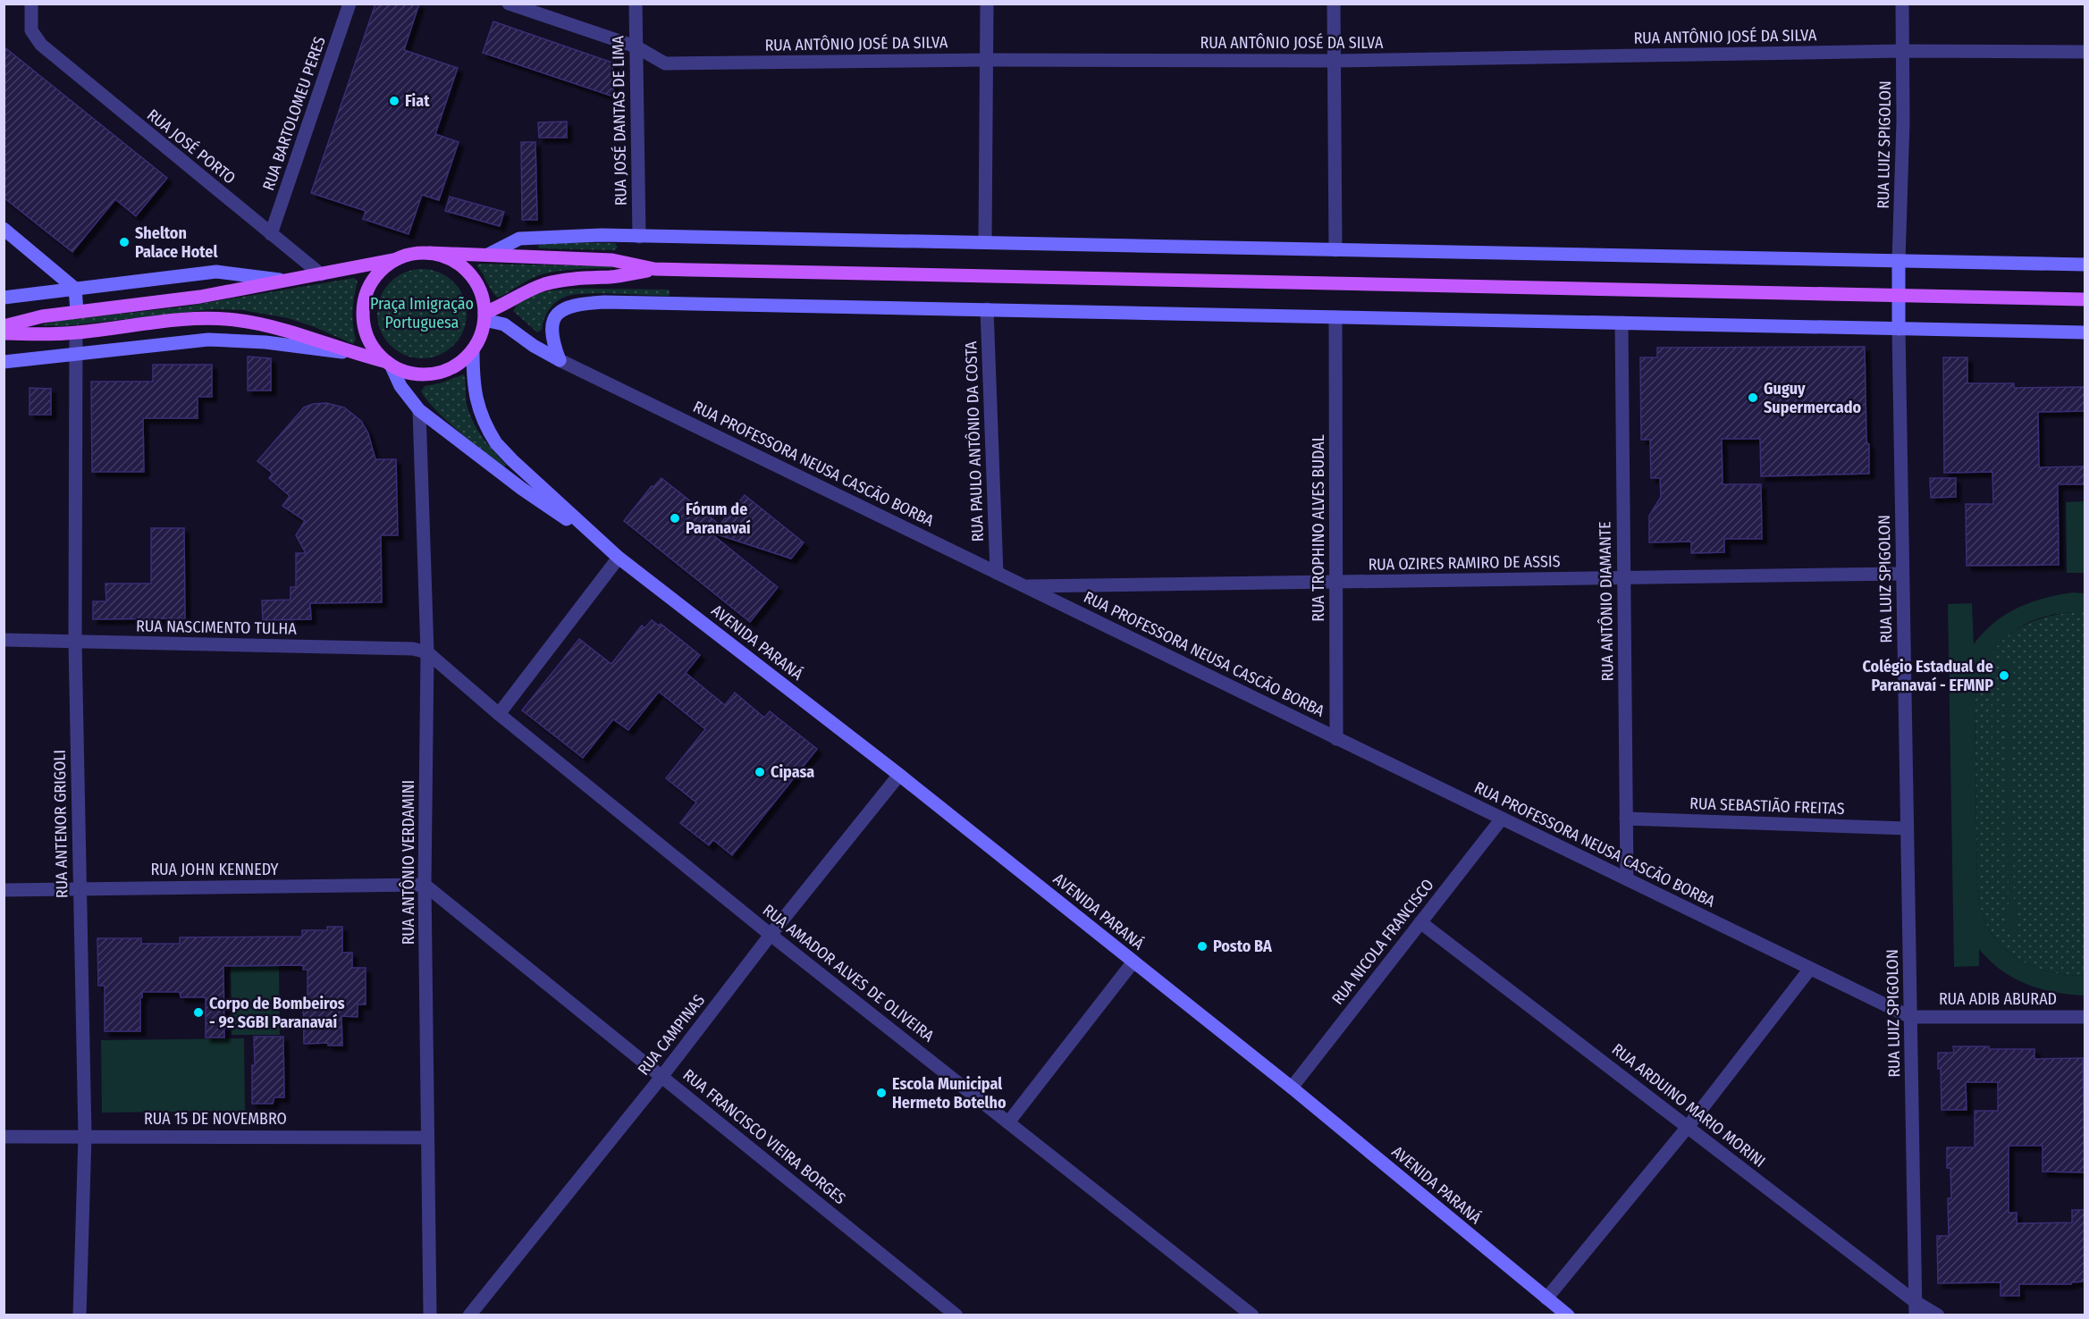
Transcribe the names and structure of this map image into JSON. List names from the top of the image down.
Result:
{
  "streets": {
    "street": [
      "RUA ANTÔNIO JOSÉ DA SILVA",
      "RUA BARTOLOMEU PERES",
      "RUA JOSÉ DANTAS DE LIMA",
      "RUA LUIZ SPIGOLON",
      "RUA JOSÉ PORTO",
      "RUA PAULO ANTÔNIO DA COSTA",
      "RUA PROFESSORA NEUSA CASCÃO BORBA",
      "RUA TROPHINO ALVES BUDAL",
      "RUA OZIRES RAMIRO DE ASSIS",
      "RUA ANTÔNIO DIAMANTE",
      "RUA NASCIMENTO TULHA",
      "AVENIDA PARANÁ",
      "RUA SEBASTIÃO FREITAS",
      "RUA ANTENOR GRIGOLI",
      "RUA ANTÔNIO VERDAMINI",
      "RUA JOHN KENNEDY",
      "RUA NICOLA FRANCISCO",
      "RUA AMADOR ALVES DE OLIVEIRA",
      "RUA ADIB ABURAD",
      "RUA CAMPINAS",
      "RUA ARDUINO MARIO MORINI",
      "RUA 15 DE NOVEMBRO",
      "RUA FRANCISCO VIEIRA BORGES"
    ]
  },
  "crossings": [
    ["RUA ANTÔNIO JOSÉ DA SILVA", "RUA JOSÉ DANTAS DE LIMA"],
    ["RUA ANTÔNIO JOSÉ DA SILVA", "RUA LUIZ SPIGOLON"],
    ["RUA BARTOLOMEU PERES", "RUA JOSÉ PORTO"],
    ["RUA LUIZ SPIGOLON", "RUA PROFESSORA NEUSA CASCÃO BORBA"],
    ["RUA LUIZ SPIGOLON", "RUA OZIRES RAMIRO DE ASSIS"],
    ["RUA LUIZ SPIGOLON", "RUA SEBASTIÃO FREITAS"],
    ["RUA LUIZ SPIGOLON", "RUA ADIB ABURAD"],
    ["RUA LUIZ SPIGOLON", "RUA ARDUINO MARIO MORINI"],
    ["RUA PAULO ANTÔNIO DA COSTA", "RUA PROFESSORA NEUSA CASCÃO BORBA"],
    ["RUA PROFESSORA NEUSA CASCÃO BORBA", "RUA TROPHINO ALVES BUDAL"],
    ["RUA PROFESSORA NEUSA CASCÃO BORBA", "RUA OZIRES RAMIRO DE ASSIS"],
    ["RUA PROFESSORA NEUSA CASCÃO BORBA", "RUA ANTÔNIO DIAMANTE"],
    ["RUA PROFESSORA NEUSA CASCÃO BORBA", "AVENIDA PARANÁ"],
    ["RUA PROFESSORA NEUSA CASCÃO BORBA", "RUA NICOLA FRANCISCO"],
    ["RUA PROFESSORA NEUSA CASCÃO BORBA", "RUA ADIB ABURAD"],
    ["RUA TROPHINO ALVES BUDAL", "RUA OZIRES RAMIRO DE ASSIS"],
    ["RUA OZIRES RAMIRO DE ASSIS", "RUA ANTÔNIO DIAMANTE"],
    ["RUA ANTÔNIO DIAMANTE", "RUA SEBASTIÃO FREITAS"],
    ["RUA NASCIMENTO TULHA", "RUA ANTENOR GRIGOLI"],
    ["RUA NASCIMENTO TULHA", "RUA ANTÔNIO VERDAMINI"],
    ["RUA NASCIMENTO TULHA", "RUA AMADOR ALVES DE OLIVEIRA"],
    ["AVENIDA PARANÁ", "RUA ANTÔNIO VERDAMINI"],
    ["AVENIDA PARANÁ", "RUA NICOLA FRANCISCO"],
    ["AVENIDA PARANÁ", "RUA CAMPINAS"],
    ["RUA ANTENOR GRIGOLI", "RUA JOHN KENNEDY"],
    ["RUA ANTENOR GRIGOLI", "RUA 15 DE NOVEMBRO"],
    ["RUA ANTÔNIO VERDAMINI", "RUA JOHN KENNEDY"],
    ["RUA ANTÔNIO VERDAMINI", "RUA AMADOR ALVES DE OLIVEIRA"],
    ["RUA ANTÔNIO VERDAMINI", "RUA 15 DE NOVEMBRO"],
    ["RUA ANTÔNIO VERDAMINI", "RUA FRANCISCO VIEIRA BORGES"],
    ["RUA JOHN KENNEDY", "RUA FRANCISCO VIEIRA BORGES"],
    ["RUA NICOLA FRANCISCO", "RUA ARDUINO MARIO MORINI"],
    ["RUA AMADOR ALVES DE OLIVEIRA", "RUA CAMPINAS"],
    ["RUA CAMPINAS", "RUA FRANCISCO VIEIRA BORGES"]
  ],
  "parks": ["Praça Imigração Portuguesa"],
  "places": [
    "Fiat",
    "Shelton Palace Hotel",
    "Guguy Supermercado",
    "Fórum de Paranavaí",
    "Colégio Estadual de Paranavaí - EFMNP",
    "Cipasa",
    "Posto BA",
    "Corpo de Bombeiros - 9º SGBI Paranavaí",
    "Escola Municipal Hermeto Botelho"
  ]
}
